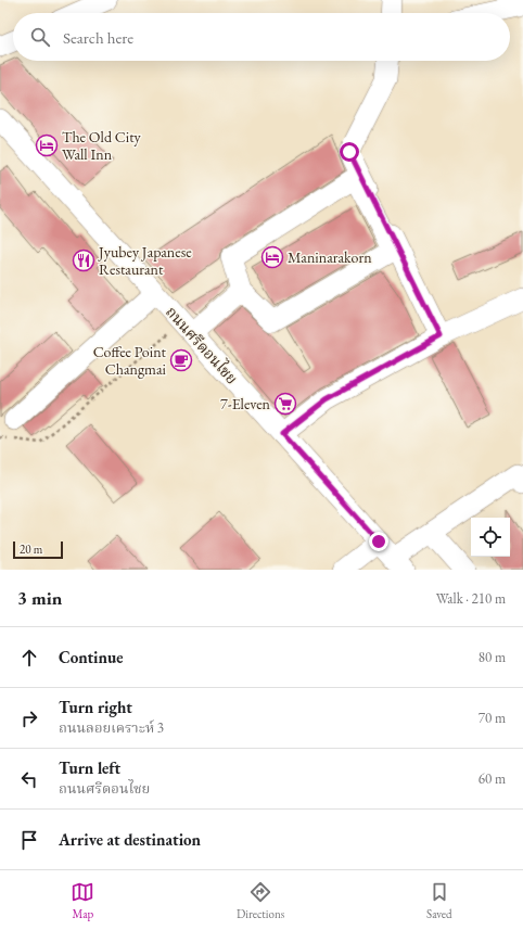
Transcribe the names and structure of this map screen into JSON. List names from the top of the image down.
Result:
{
  "streets": {
    "street": ["ถนนศรีดอนไชย"]
  },
  "places": {
    "hotel": ["The Old City Wall Inn", "Maninarakorn"],
    "restaurant": ["Jyubey Japanese Restaurant"],
    "cafe": ["Coffee Point Changmai"],
    "supermarket": ["7-Eleven"]
  },
  "scale_bar": "20 m",
  "page": {
    "search": "Search here",
    "scale": "20 m",
    "heading": ["3 min", "Walk · 210 m"],
    "list": [
      ["Continue", "80 m"],
      ["Turn right", "ถนนลอยเคราะห์ 3", "70 m"],
      ["Turn left", "ถนนศรีดอนไชย", "60 m"],
      "Arrive at destination"
    ],
    "nav": ["Map", "Directions", "Saved"]
  }
}
